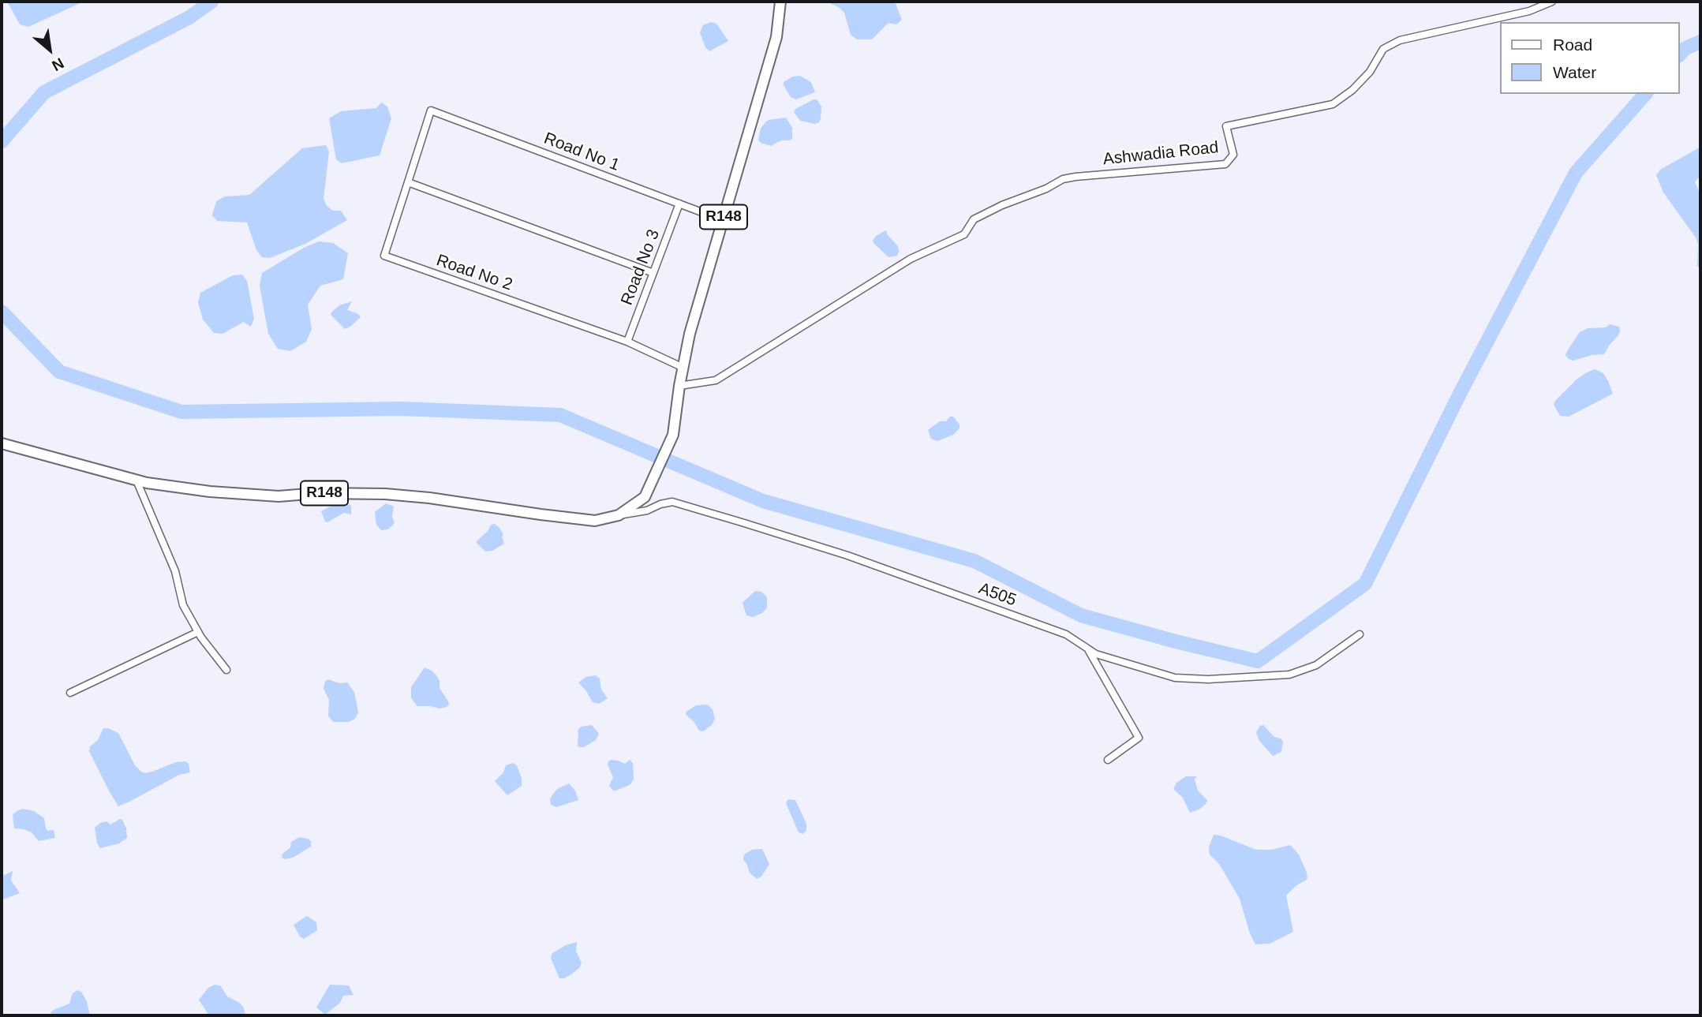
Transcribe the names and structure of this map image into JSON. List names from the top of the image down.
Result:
{
  "streets": {
    "main road": ["R148"],
    "street": [
      "Road No 1",
      "Ashwadia Road",
      "Road No 3",
      "Road No 2",
      "A505"
    ]
  },
  "crossings": [
    ["Road No 1", "R148"],
    ["Road No 1", "Road No 3"],
    ["Road No 1", "Road No 2"],
    ["Ashwadia Road", "R148"],
    ["R148", "A505"],
    ["Road No 3", "Road No 2"]
  ],
  "legend": ["Road", "Water"],
  "north": "bottom right"
}
